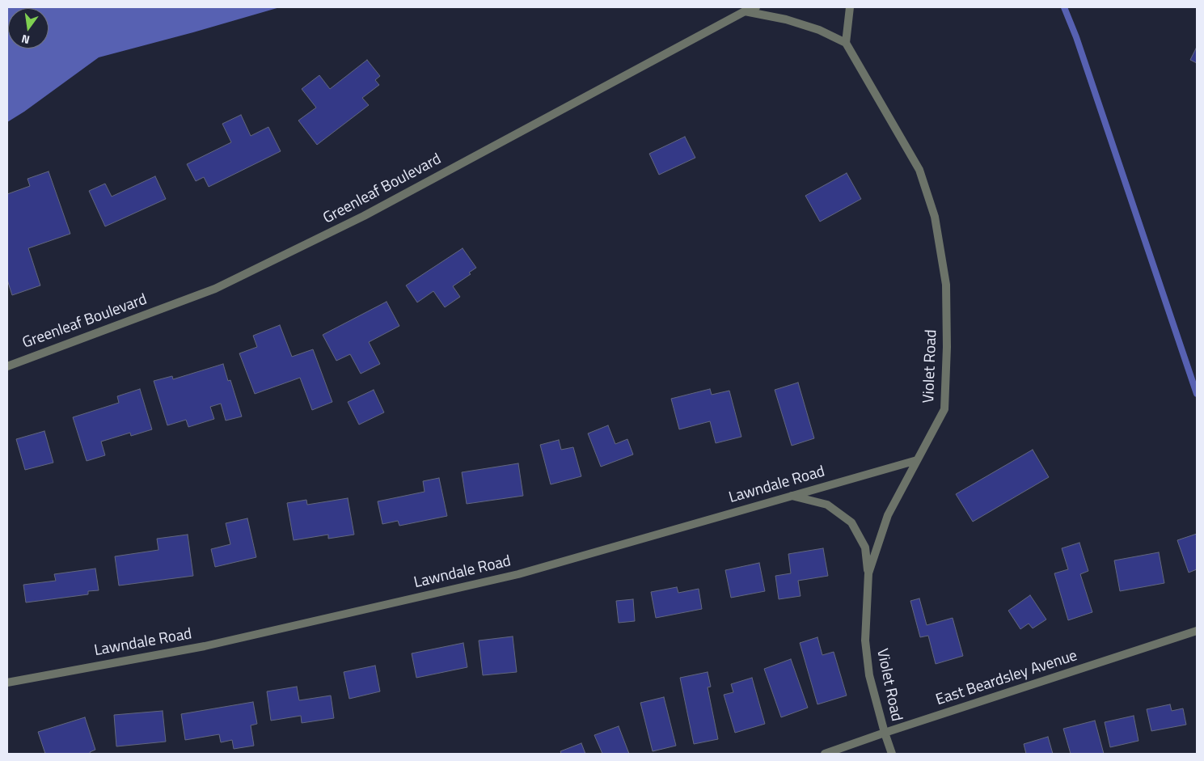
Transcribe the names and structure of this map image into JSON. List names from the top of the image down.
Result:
{
  "streets": {
    "street": [
      "Greenleaf Boulevard",
      "Violet Road",
      "Lawndale Road",
      "East Beardsley Avenue"
    ]
  },
  "crossings": [
    ["Violet Road", "Lawndale Road"],
    ["Violet Road", "East Beardsley Avenue"]
  ],
  "north": "bottom"
}
